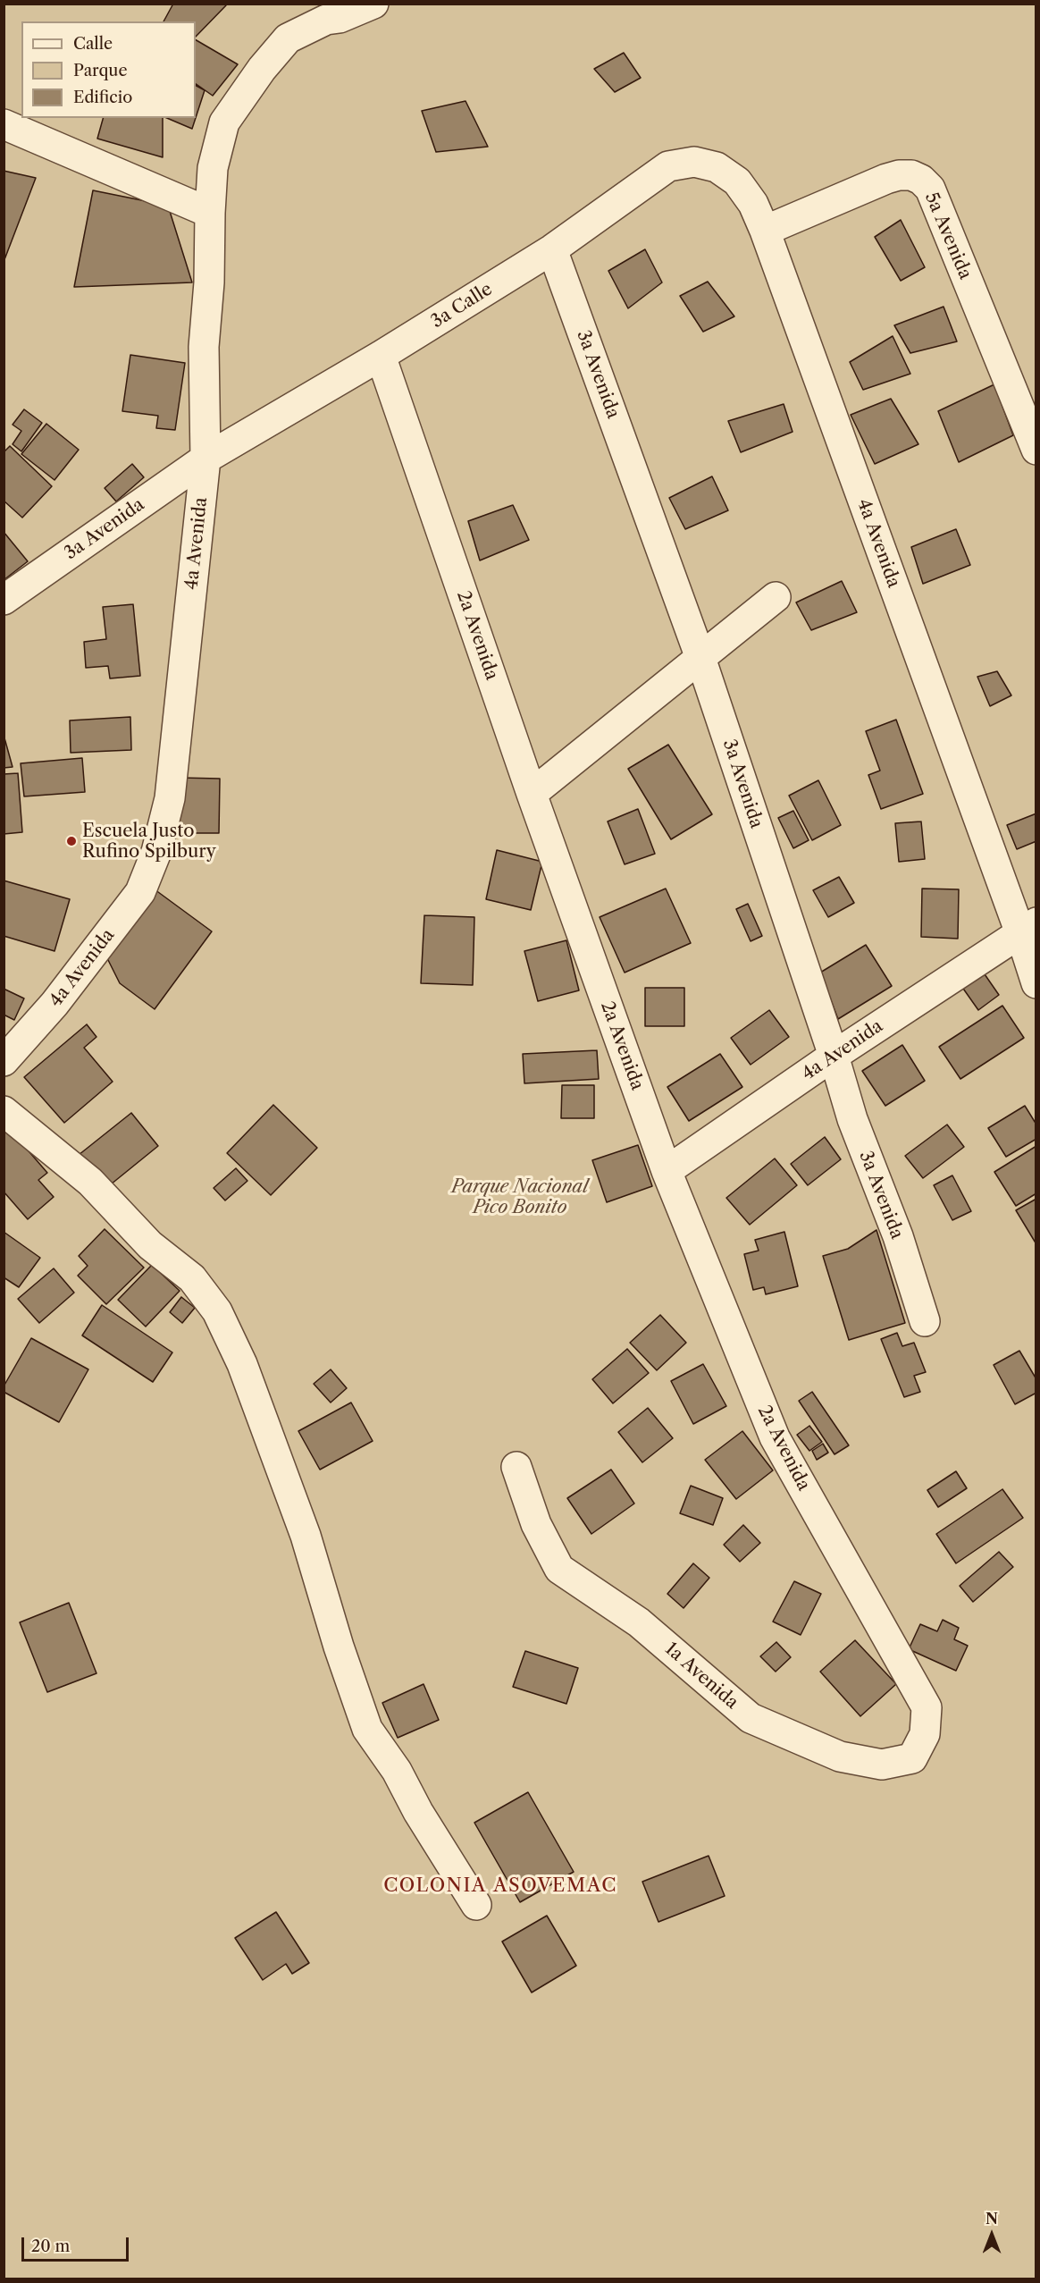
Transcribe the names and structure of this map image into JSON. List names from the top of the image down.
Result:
{
  "streets": {
    "street": [
      "5a Avenida",
      "3a Calle",
      "3a Avenida",
      "4a Avenida",
      "2a Avenida",
      "1a Avenida"
    ]
  },
  "crossings": [
    ["5a Avenida", "4a Avenida"],
    ["3a Calle", "3a Avenida"],
    ["3a Calle", "4a Avenida"],
    ["3a Calle", "2a Avenida"],
    ["3a Avenida", "4a Avenida"],
    ["4a Avenida", "2a Avenida"],
    ["2a Avenida", "1a Avenida"]
  ],
  "districts": ["COLONIA ASOVEMAC"],
  "parks": ["Parque Nacional Pico Bonito"],
  "places": ["Escuela Justo Rufino Spilbury"],
  "legend": ["Calle", "Parque", "Edificio"],
  "scale_bar": "20 m",
  "north": "top"
}
